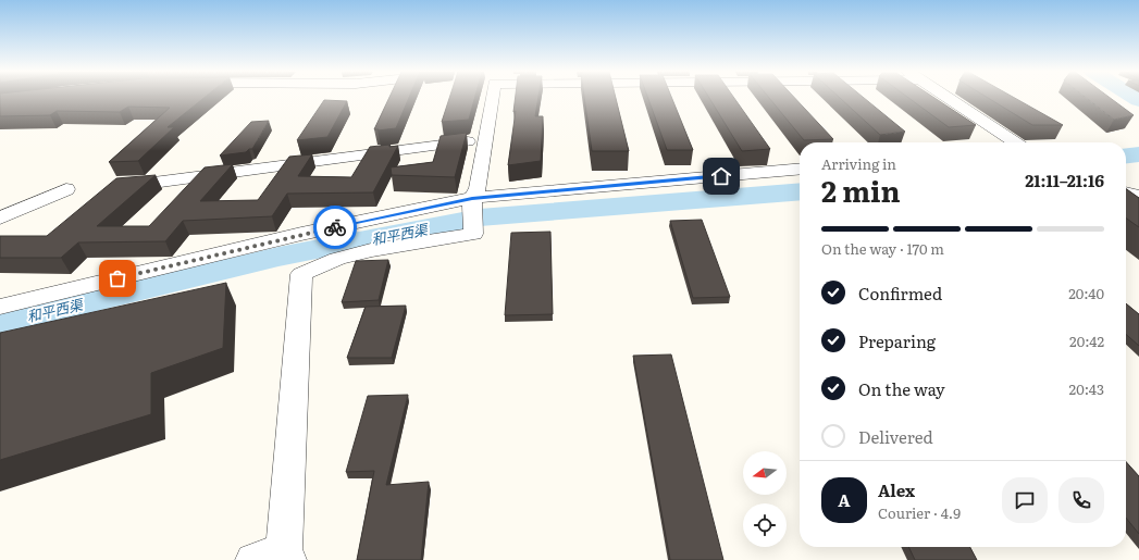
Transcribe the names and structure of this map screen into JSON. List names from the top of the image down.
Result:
{
  "water": ["和平西渠"],
  "north": "left",
  "page": {
    "heading": ["2 min", "Arriving in", "21:11–21:16"],
    "panel": ["Alex", "Courier · 4.9"],
    "bar": "On the way · 170 m",
    "list": [
      ["Confirmed", "20:40"],
      ["Preparing", "20:42"],
      ["On the way", "20:43"],
      "Delivered"
    ],
    "round": "A"
  }
}
